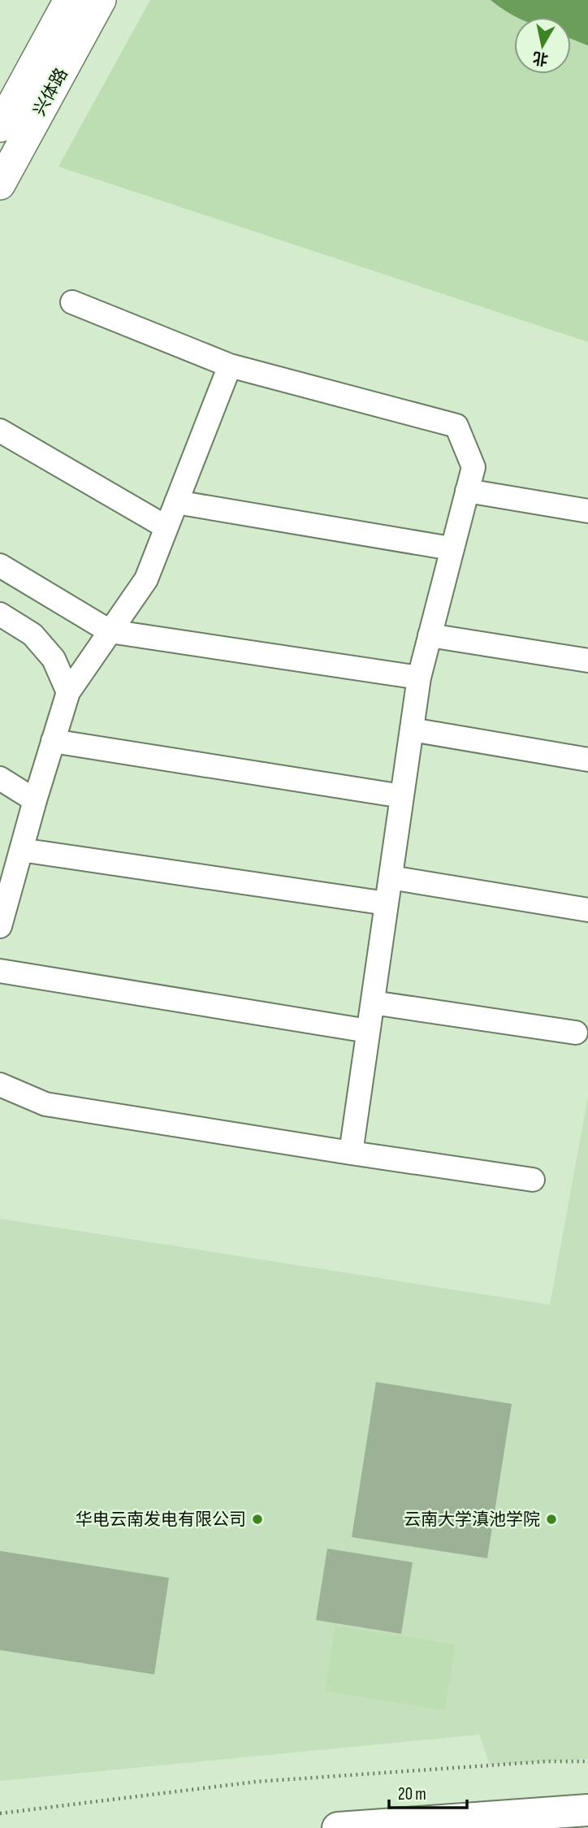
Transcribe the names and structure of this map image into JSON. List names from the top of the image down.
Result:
{
  "streets": {
    "street": ["兴体路"]
  },
  "places": ["华电云南发电有限公司", "云南大学滇池学院"],
  "scale_bar": "20 m",
  "north": "bottom"
}
